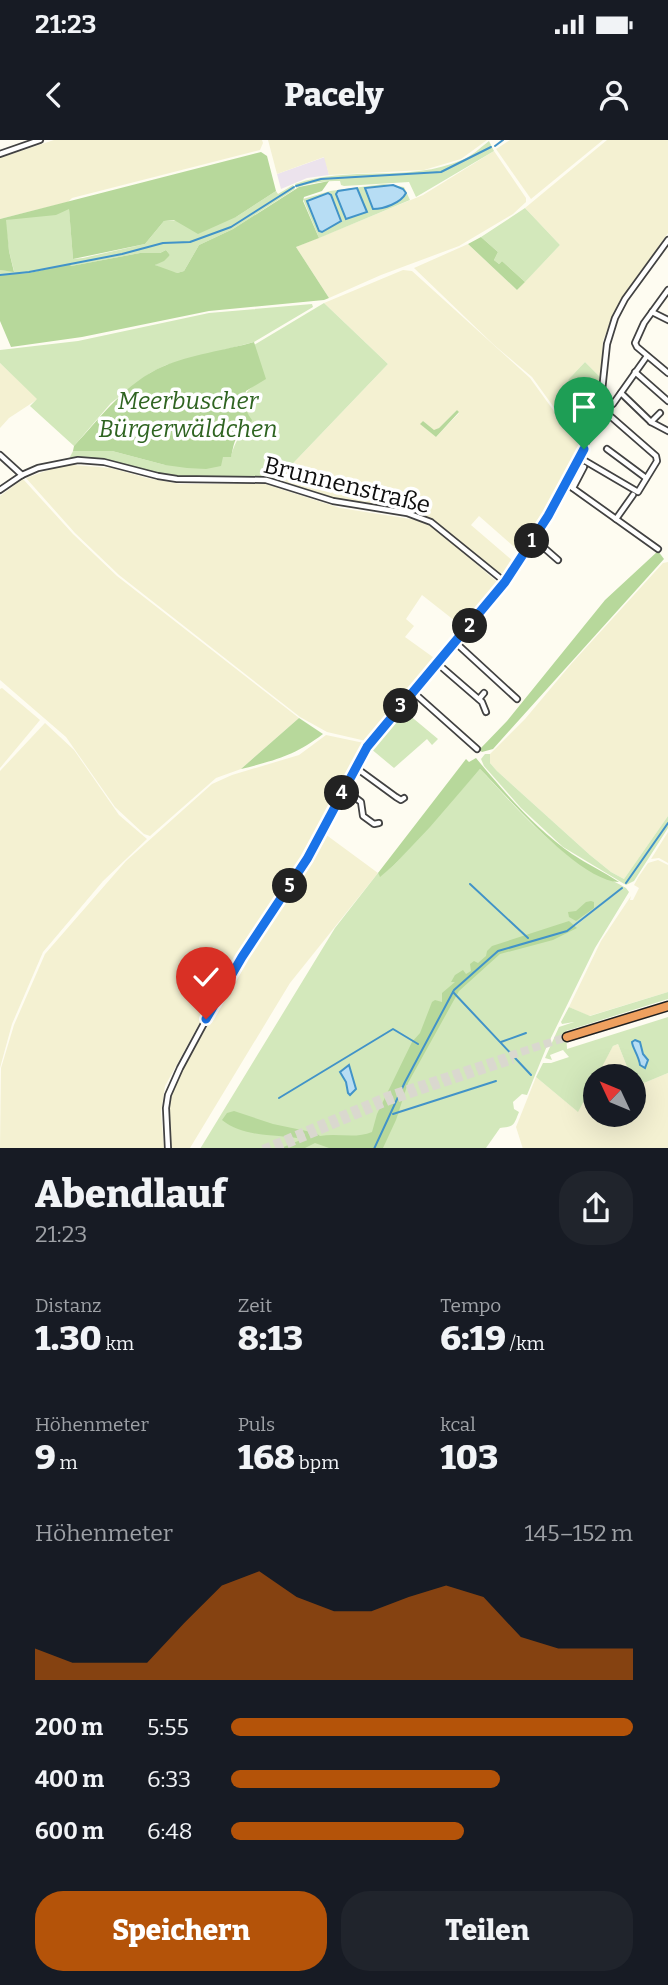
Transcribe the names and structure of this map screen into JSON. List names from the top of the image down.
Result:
{
  "streets": {
    "street": ["Brunnenstraße"]
  },
  "parks": ["Meerbuscher Bürgerwäldchen"],
  "north": "top left",
  "page": {
    "status": "21:23",
    "header": "Pacely",
    "pins": [
      "1",
      "2",
      "3",
      "4",
      "5"
    ],
    "heading": ["Abendlauf", "21:23"],
    "stats": [
      ["Distanz", "1.30 km"],
      ["Zeit", "8:13"],
      ["Tempo", "6:19 /km"],
      ["Höhenmeter", "9 m"],
      ["Puls", "168 bpm"],
      ["kcal", "103"]
    ],
    "chart": ["Höhenmeter", "145–152 m"],
    "list": [
      {
        "name": "200 m",
        "note": "5:55"
      },
      {
        "name": "400 m",
        "note": "6:33"
      },
      {
        "name": "600 m",
        "note": "6:48"
      }
    ],
    "buttons": ["Speichern", "Teilen"]
  }
}
